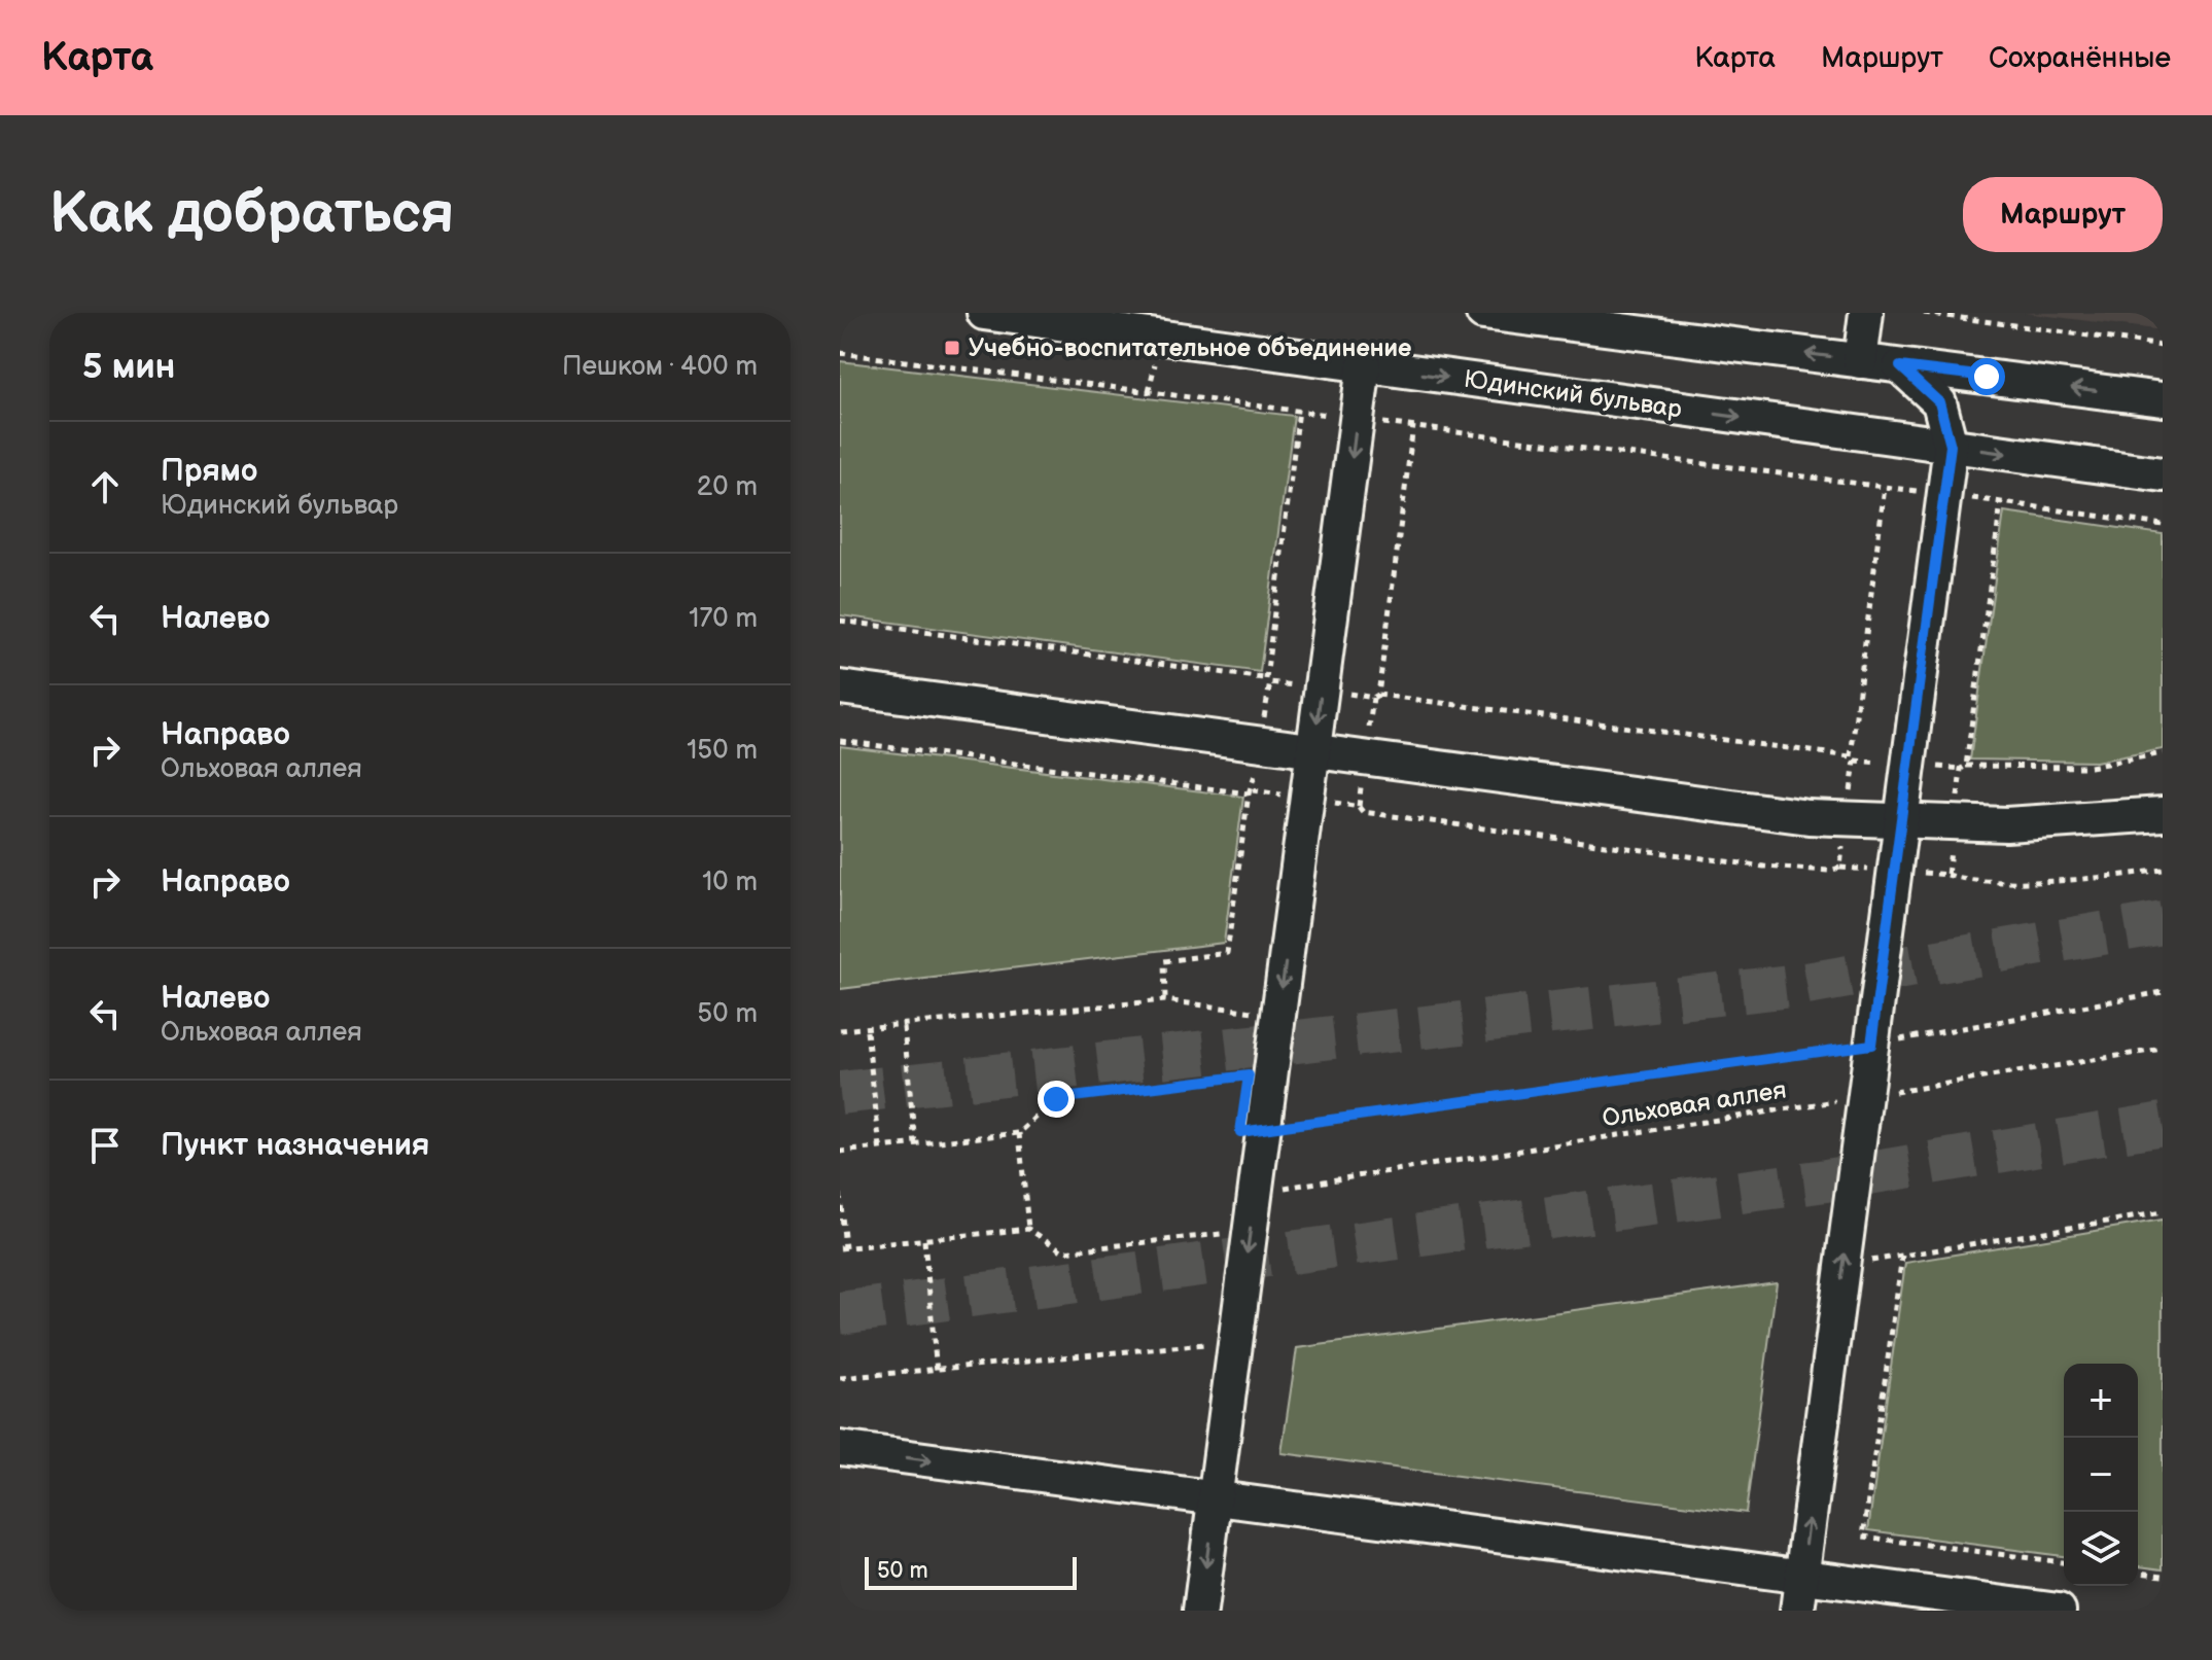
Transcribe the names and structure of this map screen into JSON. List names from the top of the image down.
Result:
{
  "streets": {
    "street": ["Юдинский бульвар"],
    "path": ["Ольховая аллея"]
  },
  "places": {
    "transit": ["Учебно-воспитательное объединение"]
  },
  "scale_bar": "50 m",
  "page": {
    "header": "Карта",
    "nav": ["Карта", "Маршрут", "Сохранённые"],
    "buttons": "Маршрут",
    "title": "Как добраться",
    "heading": ["5 мин", "Пешком · 400 m"],
    "list": [
      ["Прямо", "Юдинский бульвар", "20 m"],
      ["Налево", "170 m"],
      ["Направо", "Ольховая аллея", "150 m"],
      ["Направо", "10 m"],
      ["Налево", "Ольховая аллея", "50 m"],
      "Пункт назначения"
    ],
    "map_buttons": ["+", "−"],
    "scale": "50 m"
  }
}
